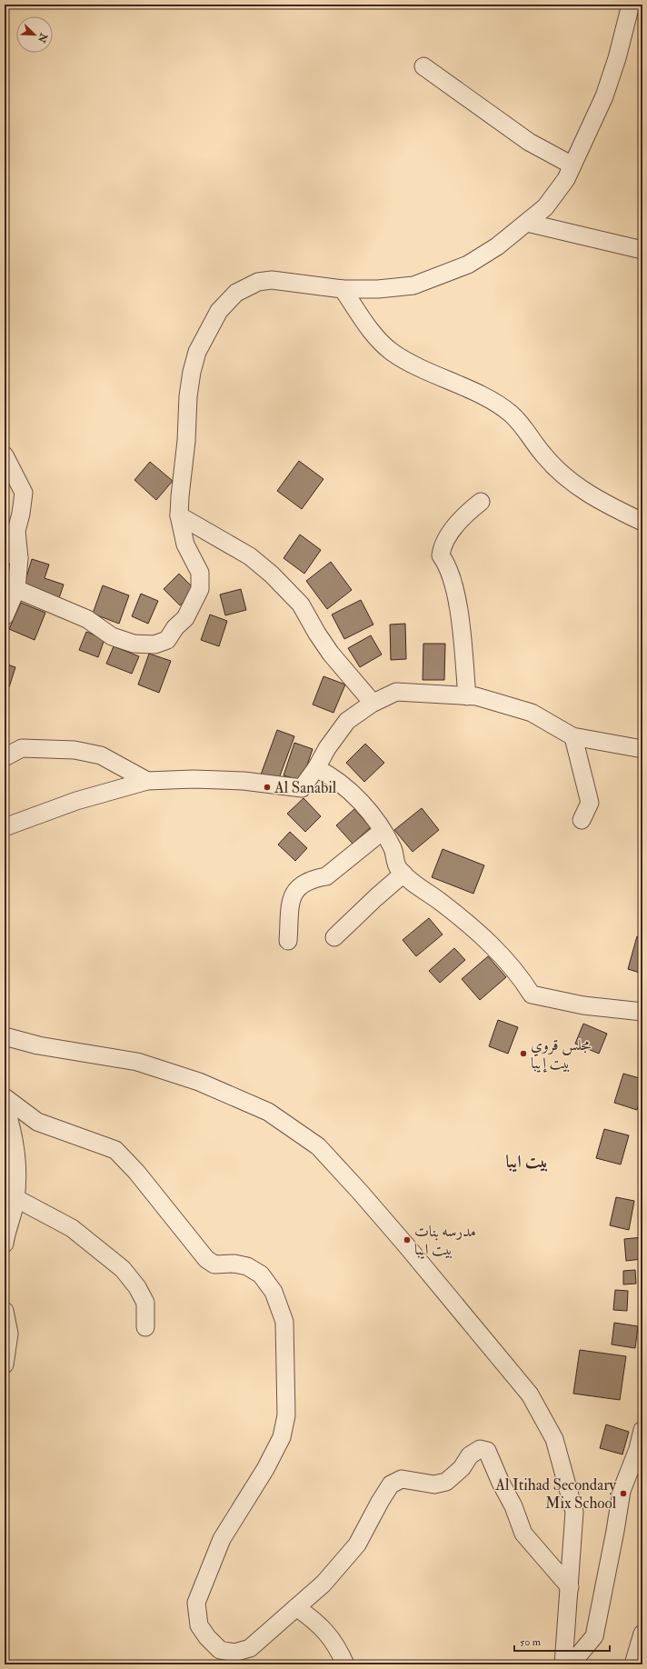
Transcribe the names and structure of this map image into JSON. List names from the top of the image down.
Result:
{
  "districts": ["بيت ايبا"],
  "places": [
    "Al Sanabil",
    "مجلس قروي بيت إيبا",
    "مدرسه بنات بيت ايبا",
    "Al Itihad Secondary Mix School"
  ],
  "scale_bar": "50 m",
  "north": "bottom right"
}
